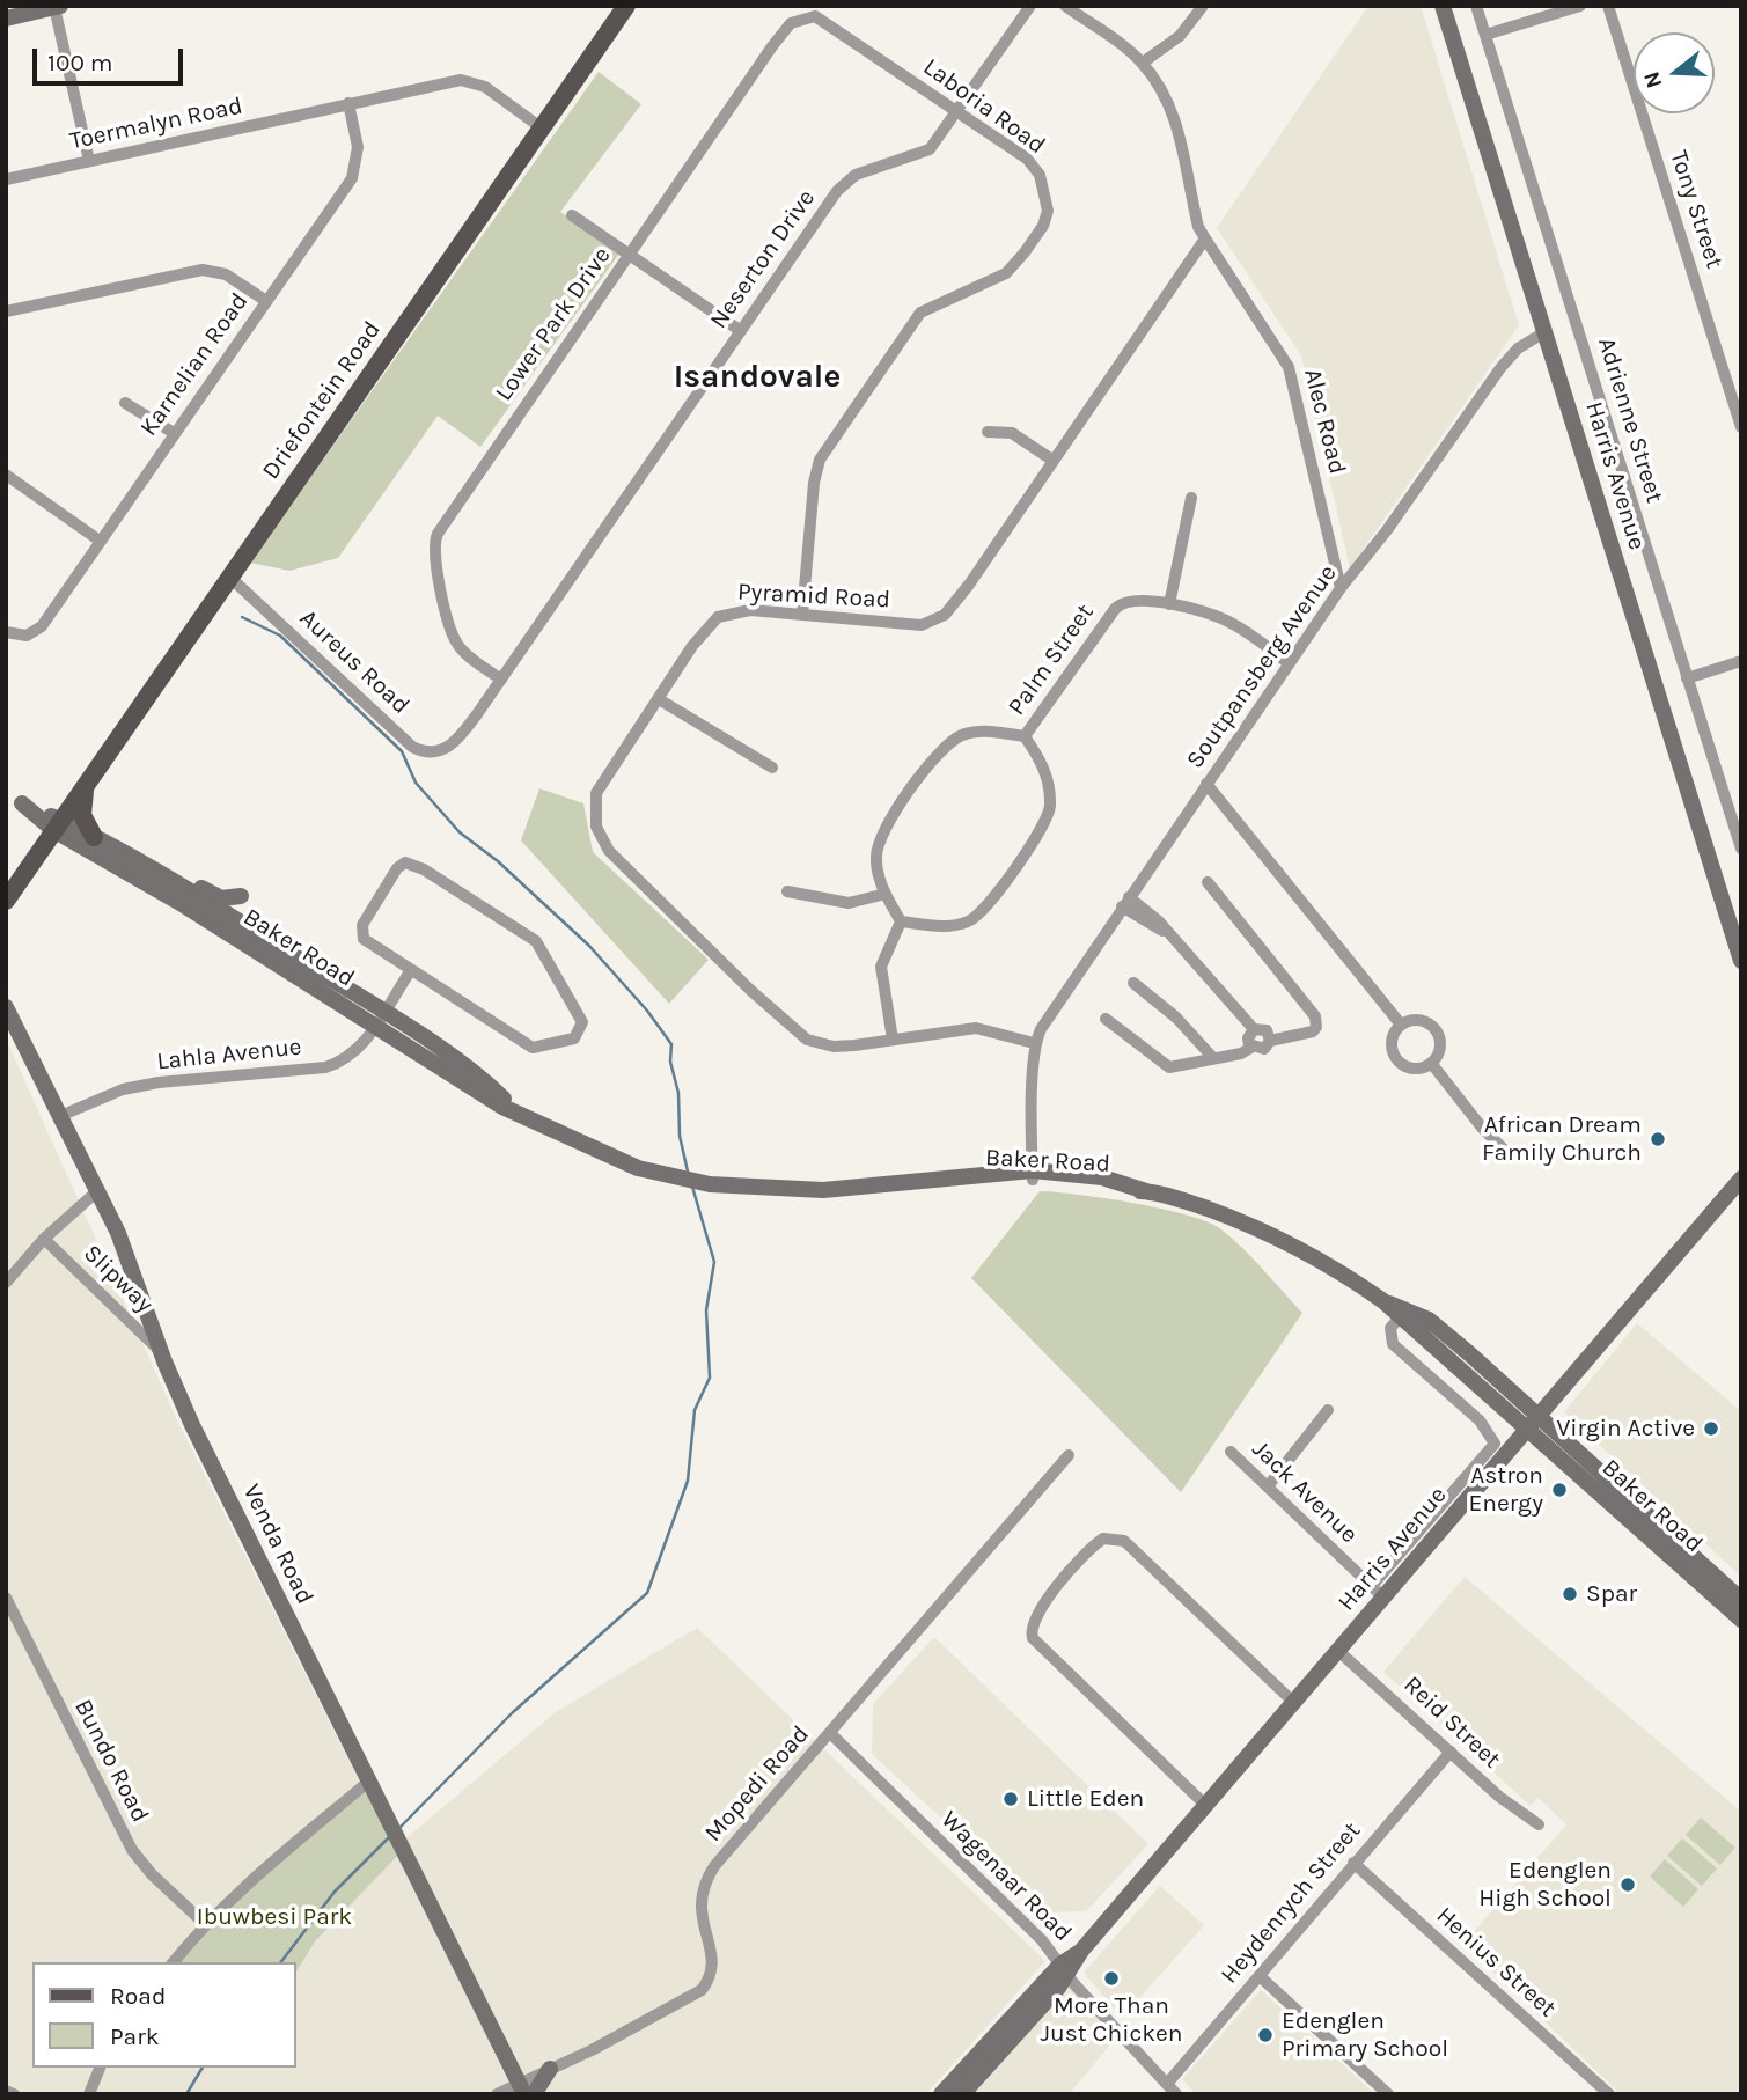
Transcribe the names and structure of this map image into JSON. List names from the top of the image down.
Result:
{
  "streets": {
    "main road": [
      "Driefontein Road",
      "Harris Avenue",
      "Baker Road",
      "Venda Road"
    ],
    "street": [
      "Laboria Road",
      "Toermalyn Road",
      "Tony Street",
      "Neserton Drive",
      "Lower Park Drive",
      "Karnelian Road",
      "Adrienne Street",
      "Alec Road",
      "Pyramid Road",
      "Palm Street",
      "Aureus Road",
      "Soutpansberg Avenue",
      "Lahla Avenue",
      "Slipway",
      "Jack Avenue",
      "Reid Street",
      "Bundo Road",
      "Mopedi Road",
      "Wagenaar Road",
      "Heydenrych Street",
      "Henius Street"
    ]
  },
  "crossings": [
    ["Laboria Road", "Neserton Drive"],
    ["Laboria Road", "Lower Park Drive"],
    ["Laboria Road", "Pyramid Road"],
    ["Toermalyn Road", "Karnelian Road"],
    ["Toermalyn Road", "Driefontein Road"],
    ["Neserton Drive", "Lower Park Drive"],
    ["Neserton Drive", "Aureus Road"],
    ["Driefontein Road", "Aureus Road"],
    ["Driefontein Road", "Baker Road"],
    ["Alec Road", "Pyramid Road"],
    ["Alec Road", "Soutpansberg Avenue"],
    ["Harris Avenue", "Soutpansberg Avenue"],
    ["Harris Avenue", "Baker Road"],
    ["Harris Avenue", "Jack Avenue"],
    ["Harris Avenue", "Reid Street"],
    ["Harris Avenue", "Wagenaar Road"],
    ["Pyramid Road", "Soutpansberg Avenue"],
    ["Palm Street", "Soutpansberg Avenue"],
    ["Baker Road", "Lahla Avenue"],
    ["Lahla Avenue", "Venda Road"],
    ["Slipway", "Venda Road"],
    ["Venda Road", "Mopedi Road"],
    ["Reid Street", "Heydenrych Street"],
    ["Mopedi Road", "Wagenaar Road"],
    ["Wagenaar Road", "Heydenrych Street"],
    ["Heydenrych Street", "Henius Street"]
  ],
  "districts": ["Isandovale"],
  "parks": ["Ibuwbesi Park"],
  "places": [
    "African Dream Family Church",
    "Virgin Active",
    "Astron Energy",
    "Spar",
    "Little Eden",
    "Edenglen High School",
    "More Than Just Chicken",
    "Edenglen Primary School"
  ],
  "legend": ["Road", "Park"],
  "scale_bar": "100 m",
  "north": "left"
}
